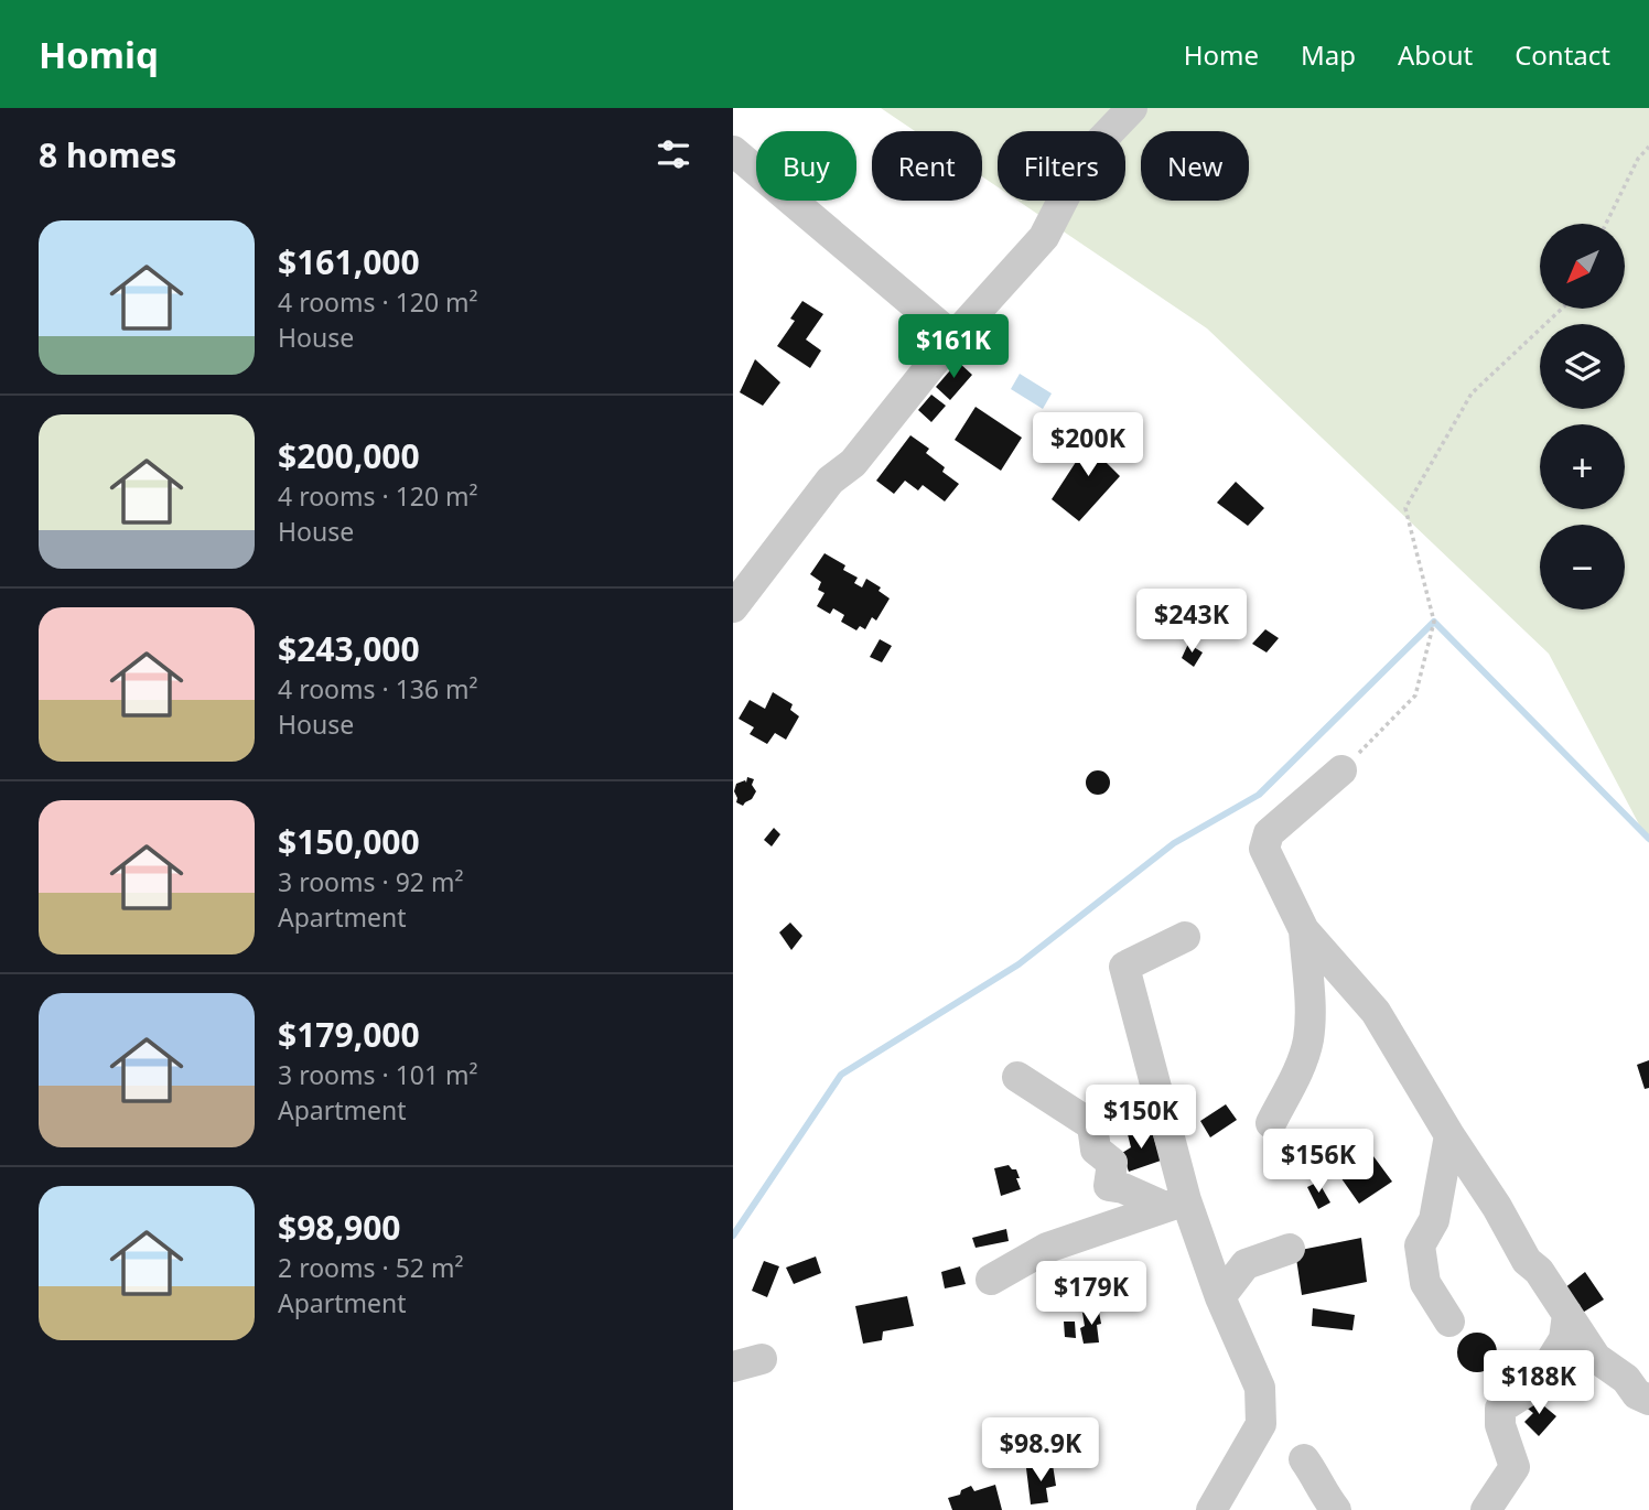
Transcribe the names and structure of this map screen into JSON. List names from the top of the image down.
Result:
{
  "north": "bottom left",
  "page": {
    "header": "Homiq",
    "nav": [
      "Home",
      "Map",
      "About",
      "Contact"
    ],
    "heading": "8 homes",
    "chip": [
      "Buy",
      "Rent",
      "Filters",
      "New"
    ],
    "list": [
      {
        "name": "$161,000",
        "note": "4 rooms · 120 m² · House"
      },
      {
        "name": "$200,000",
        "note": "4 rooms · 120 m² · House"
      },
      {
        "name": "$243,000",
        "note": "4 rooms · 136 m² · House"
      },
      {
        "name": "$150,000",
        "note": "3 rooms · 92 m² · Apartment"
      },
      {
        "name": "$179,000",
        "note": "3 rooms · 101 m² · Apartment"
      },
      {
        "name": "$98,900",
        "note": "2 rooms · 52 m² · Apartment"
      }
    ],
    "map_buttons": ["+", "−"],
    "price": [
      "$161K",
      "$200K",
      "$243K",
      "$150K",
      "$156K",
      "$179K",
      "$188K",
      "$98.9K"
    ]
  }
}
